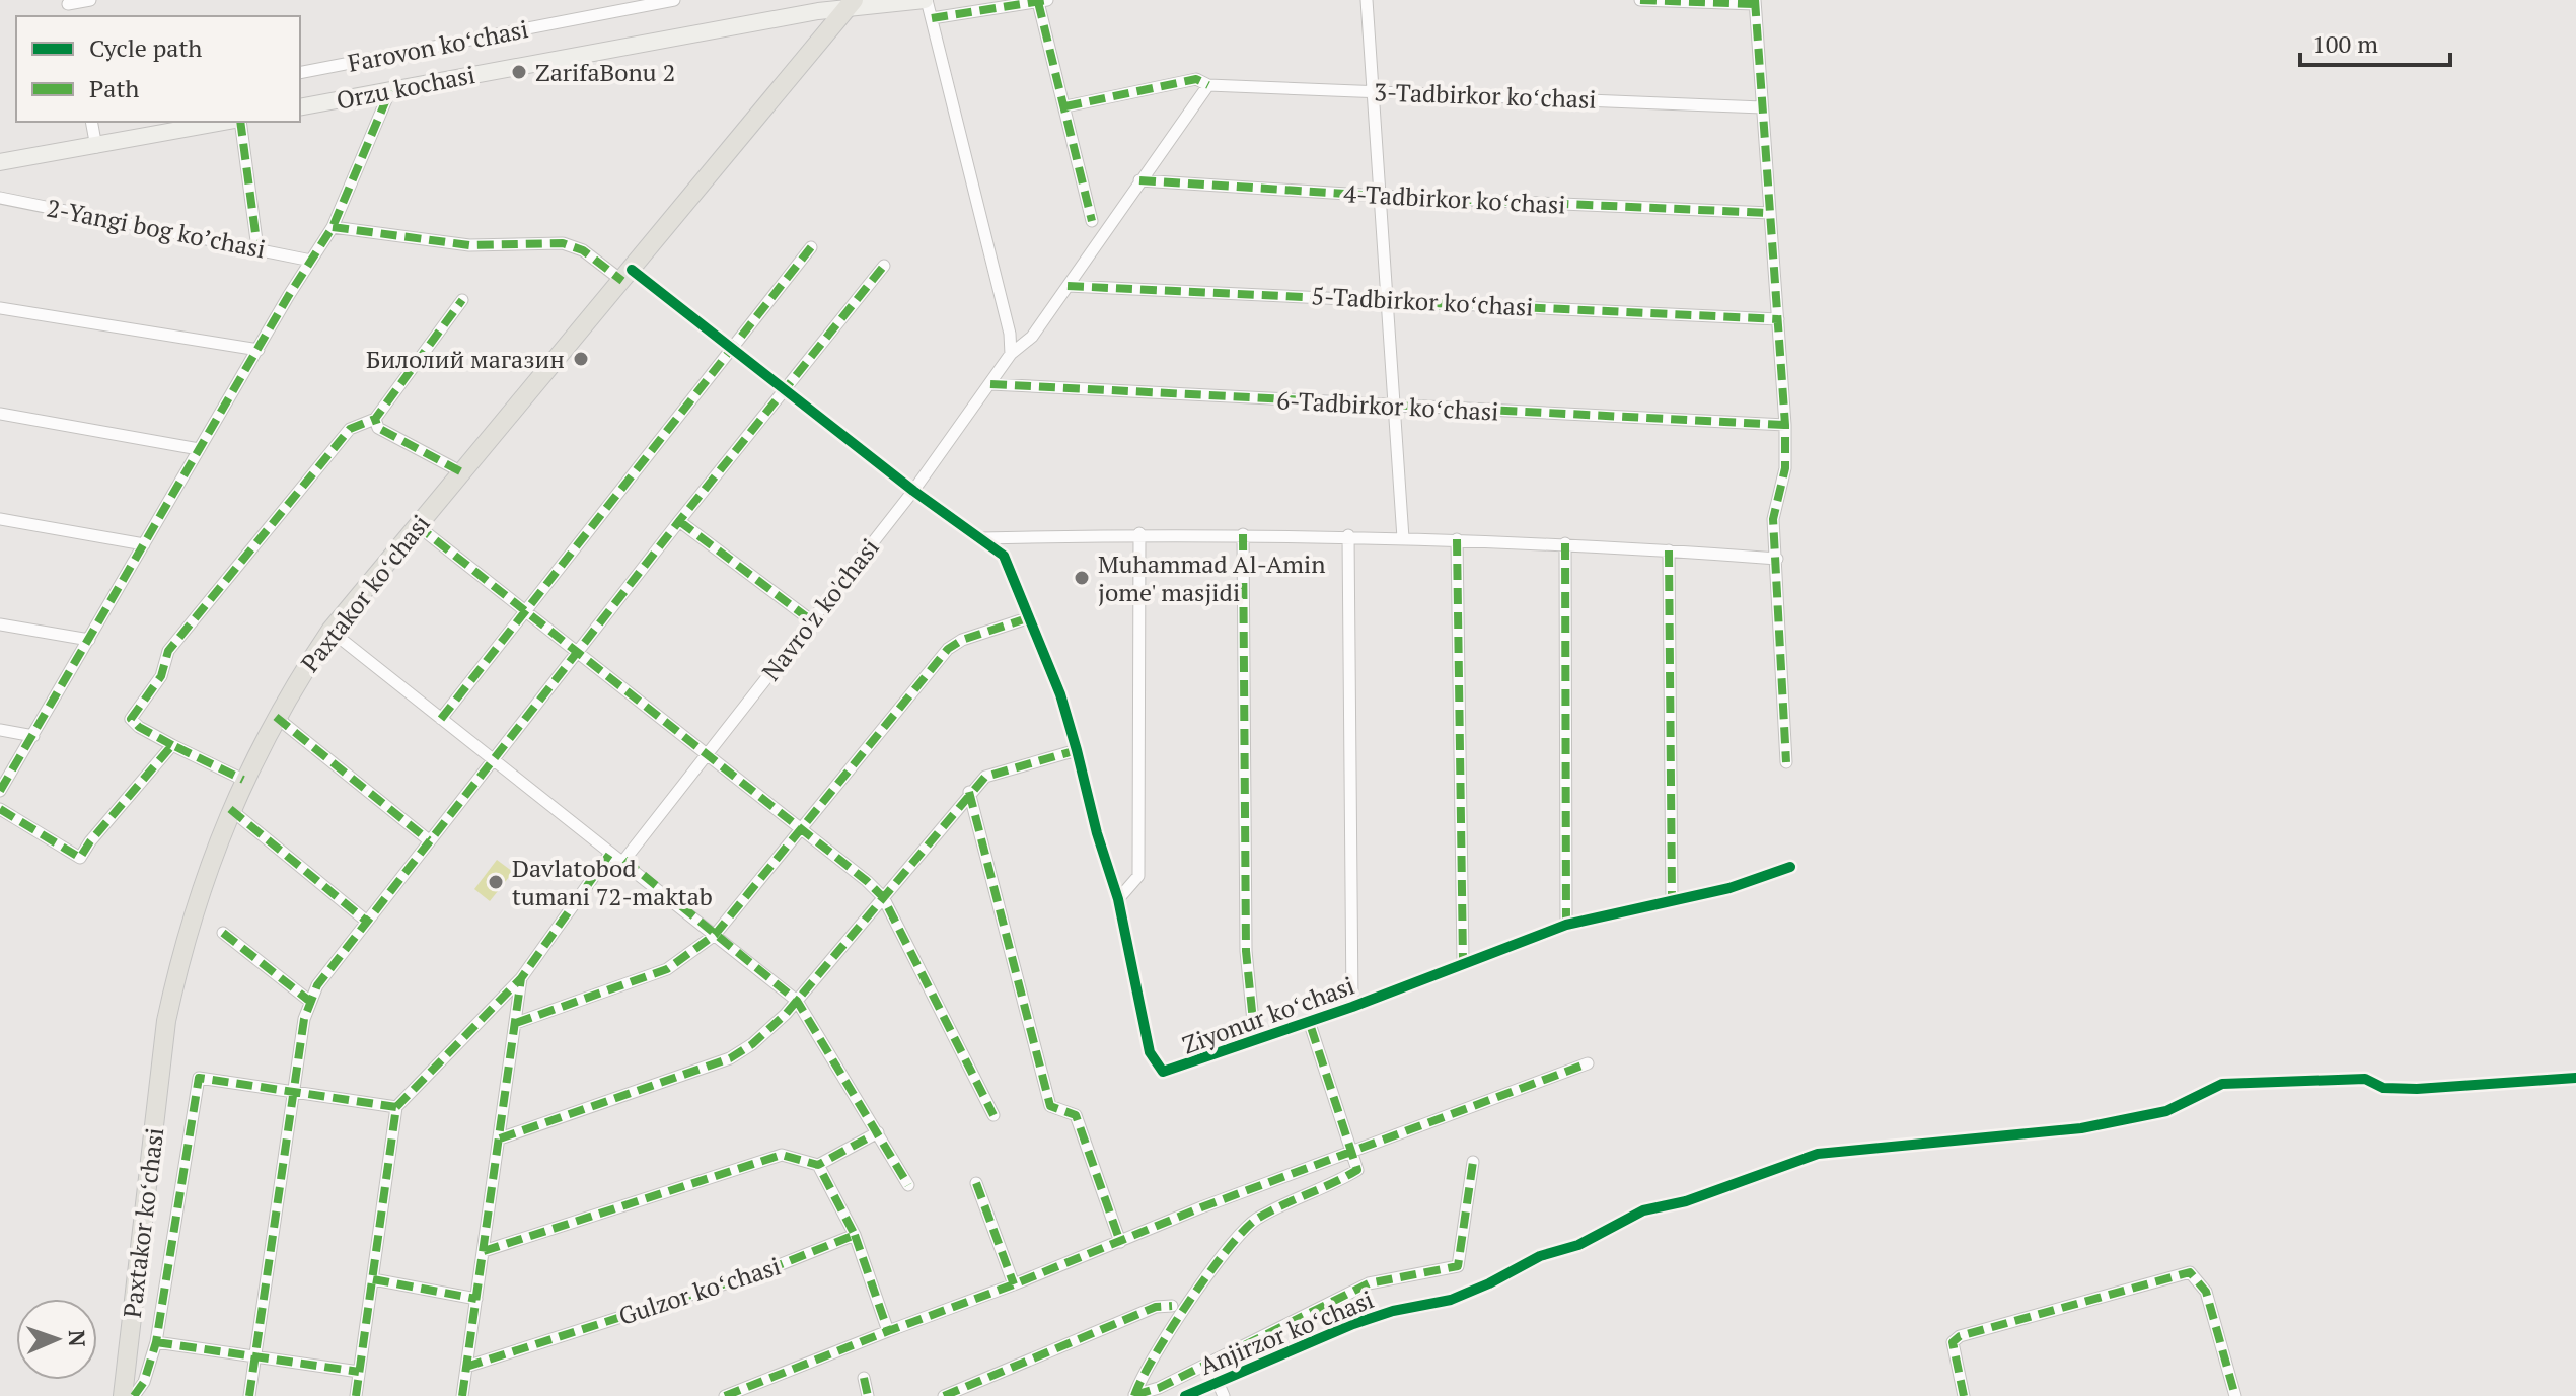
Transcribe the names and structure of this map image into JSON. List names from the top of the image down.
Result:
{
  "streets": {
    "main road": ["Orzu kochasi", "Paxtakor koʻchasi"],
    "street": [
      "Farovon koʻchasi",
      "3-Tadbirkor koʻchasi",
      "4-Tadbirkor koʻchasi",
      "2-Yangi bog koʼchasi",
      "5-Tadbirkor koʻchasi",
      "6-Tadbirkor koʻchasi",
      "Navro'z ko'chasi",
      "Ziyonur koʻchasi",
      "Gulzor koʻchasi",
      "Anjirzor koʻchasi"
    ]
  },
  "crossings": [
    ["Orzu kochasi", "Paxtakor koʻchasi"],
    ["3-Tadbirkor koʻchasi", "Navro'z ko'chasi"],
    ["4-Tadbirkor koʻchasi", "Navro'z ko'chasi"],
    ["5-Tadbirkor koʻchasi", "Navro'z ko'chasi"],
    ["6-Tadbirkor koʻchasi", "Navro'z ko'chasi"],
    ["Paxtakor koʻchasi", "Ziyonur koʻchasi"],
    ["Navro'z ko'chasi", "Ziyonur koʻchasi"]
  ],
  "places": [
    "ZarifaBonu 2",
    "Билолий магазин",
    "Muhammad Al-Amin jome' masjidi",
    "Davlatobod tumani 72-maktab"
  ],
  "legend": ["Cycle path", "Path"],
  "scale_bar": "100 m",
  "north": "right"
}
